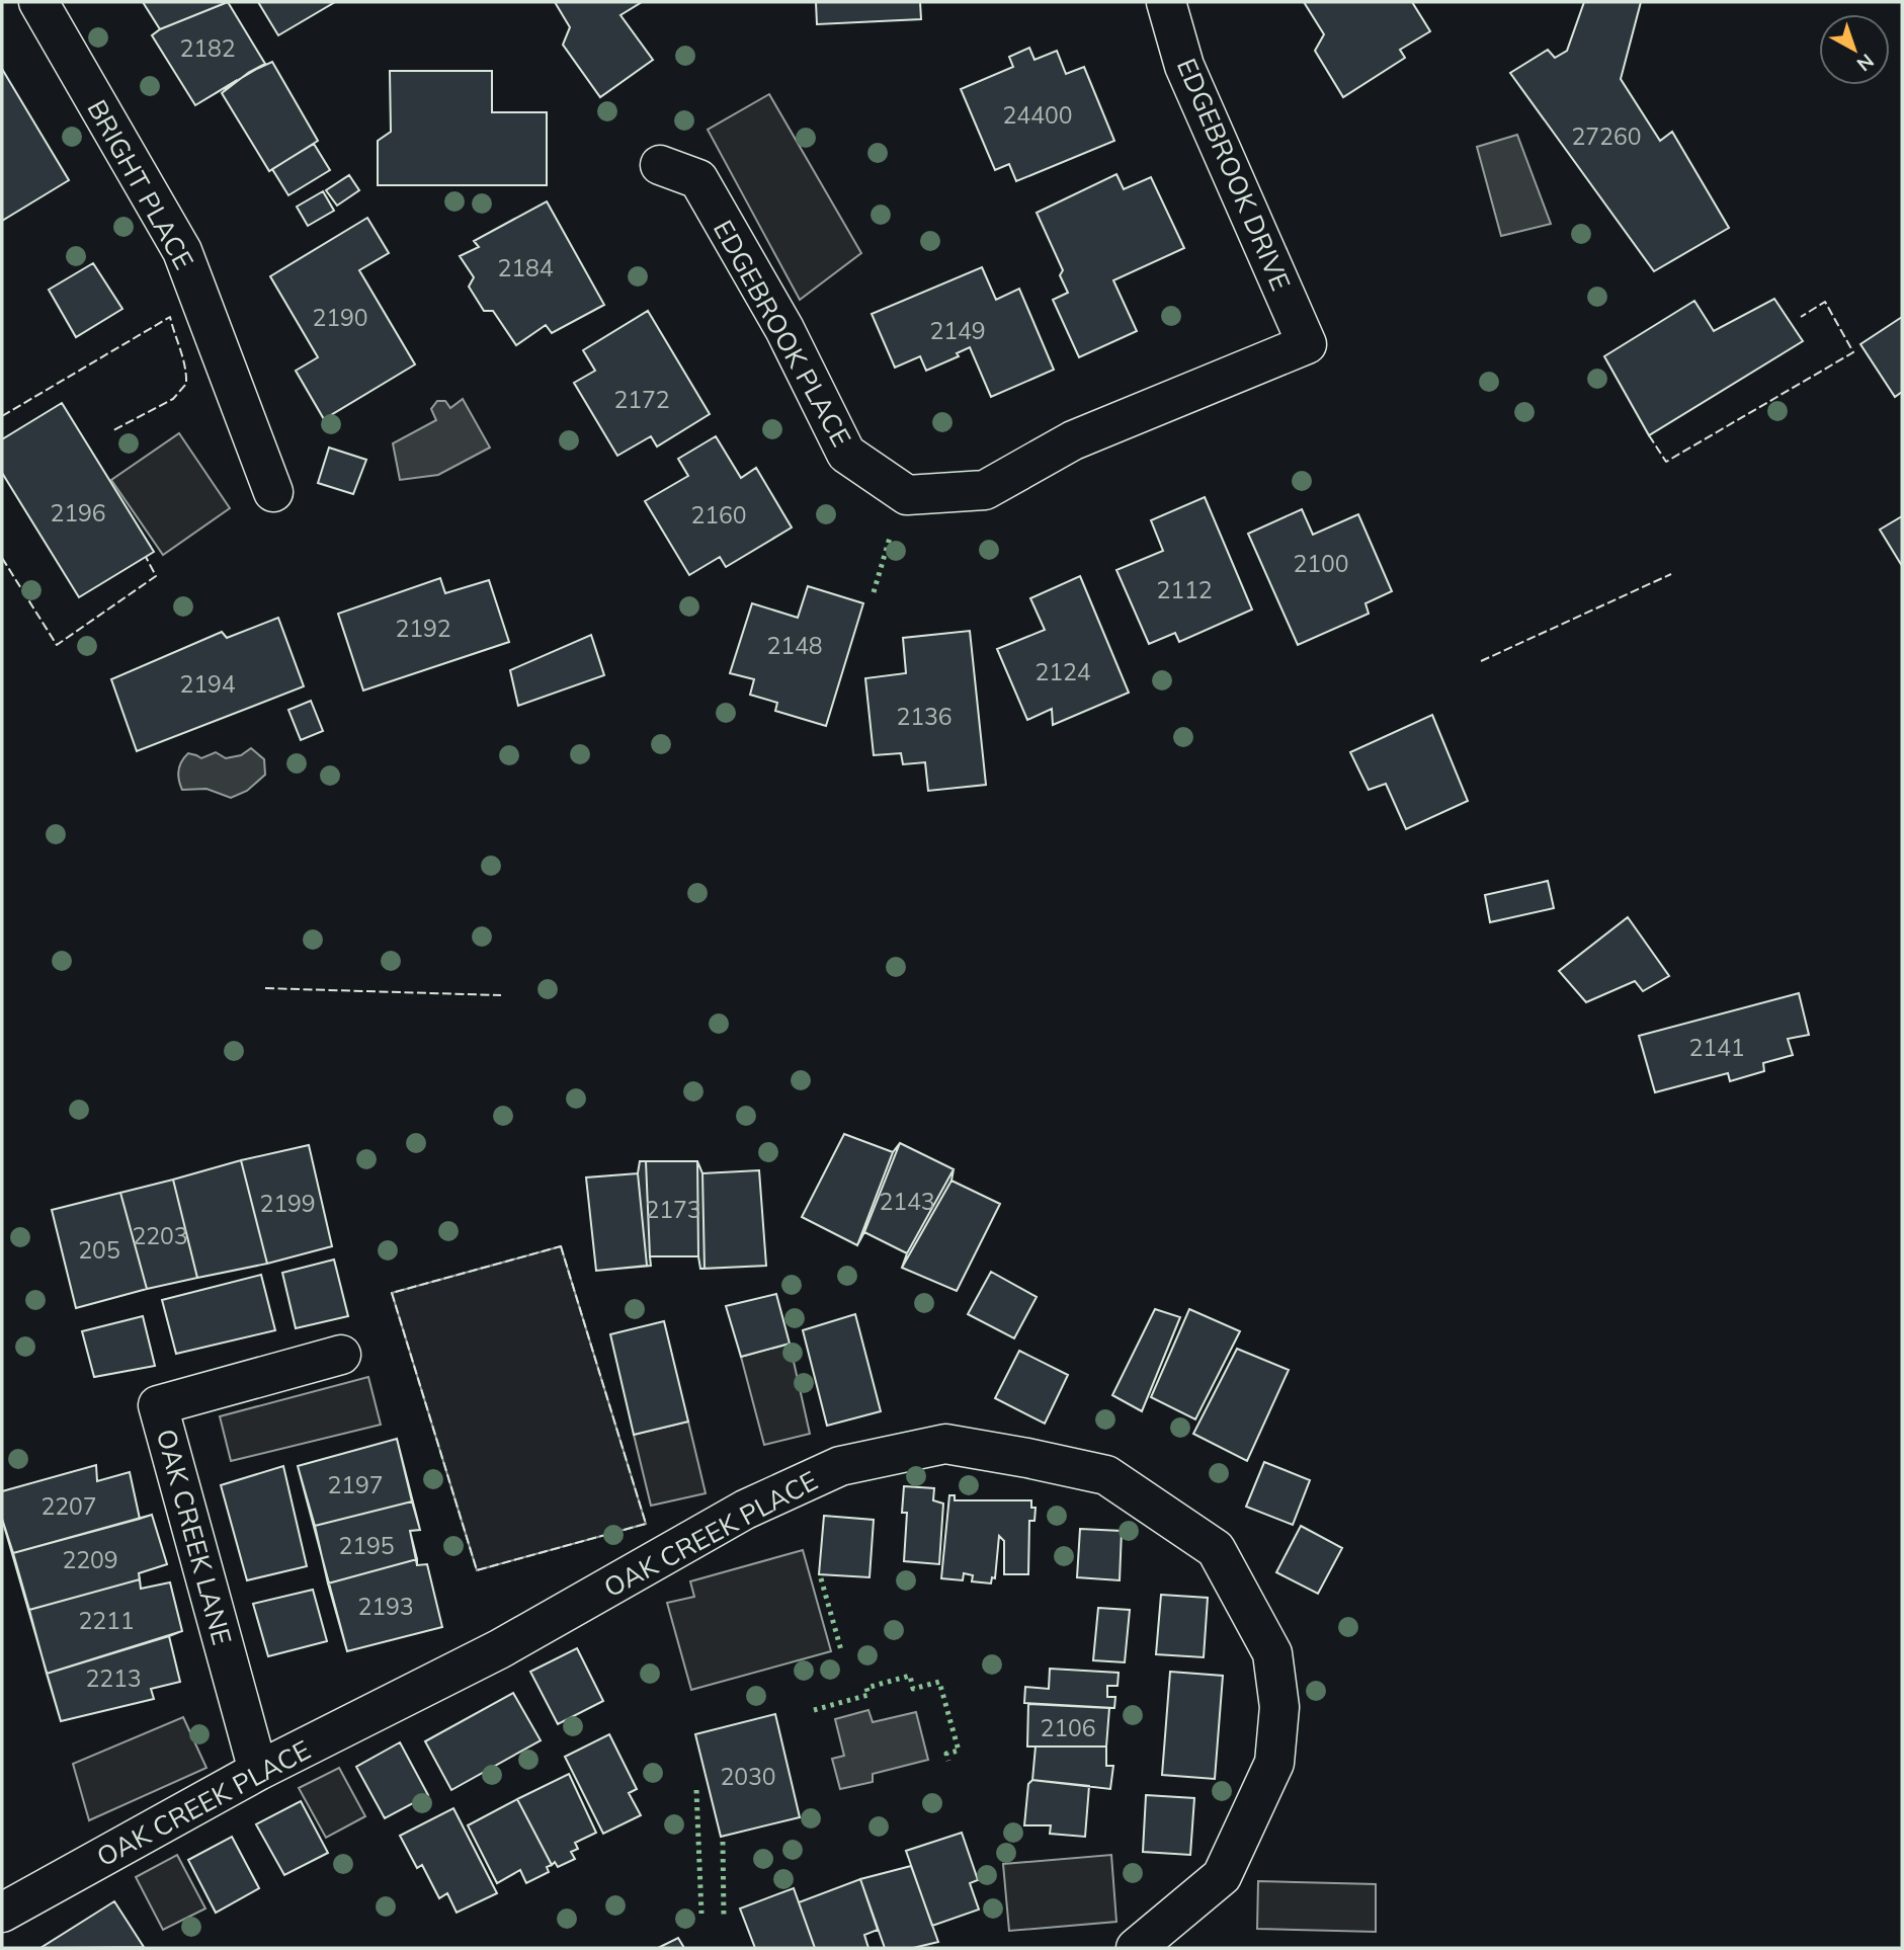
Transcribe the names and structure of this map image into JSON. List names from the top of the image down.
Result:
{
  "streets": {
    "street": [
      "EDGEBROOK DRIVE",
      "BRIGHT PLACE",
      "EDGEBROOK PLACE",
      "OAK CREEK PLACE",
      "OAK CREEK LANE"
    ]
  },
  "crossings": [
    ["EDGEBROOK DRIVE", "EDGEBROOK PLACE"],
    ["OAK CREEK PLACE", "OAK CREEK LANE"]
  ],
  "house_numbers": [
    "2182",
    "24400",
    "27260",
    "2184",
    "2190",
    "2149",
    "2172",
    "2196",
    "2160",
    "2100",
    "2112",
    "2192",
    "2148",
    "2124",
    "2194",
    "2136",
    "2141",
    "2143",
    "2199",
    "2173",
    "2203",
    "205",
    "2197",
    "2207",
    "2195",
    "2209",
    "2193",
    "2211",
    "2213",
    "2106",
    "2030"
  ],
  "north": "bottom right"
}
